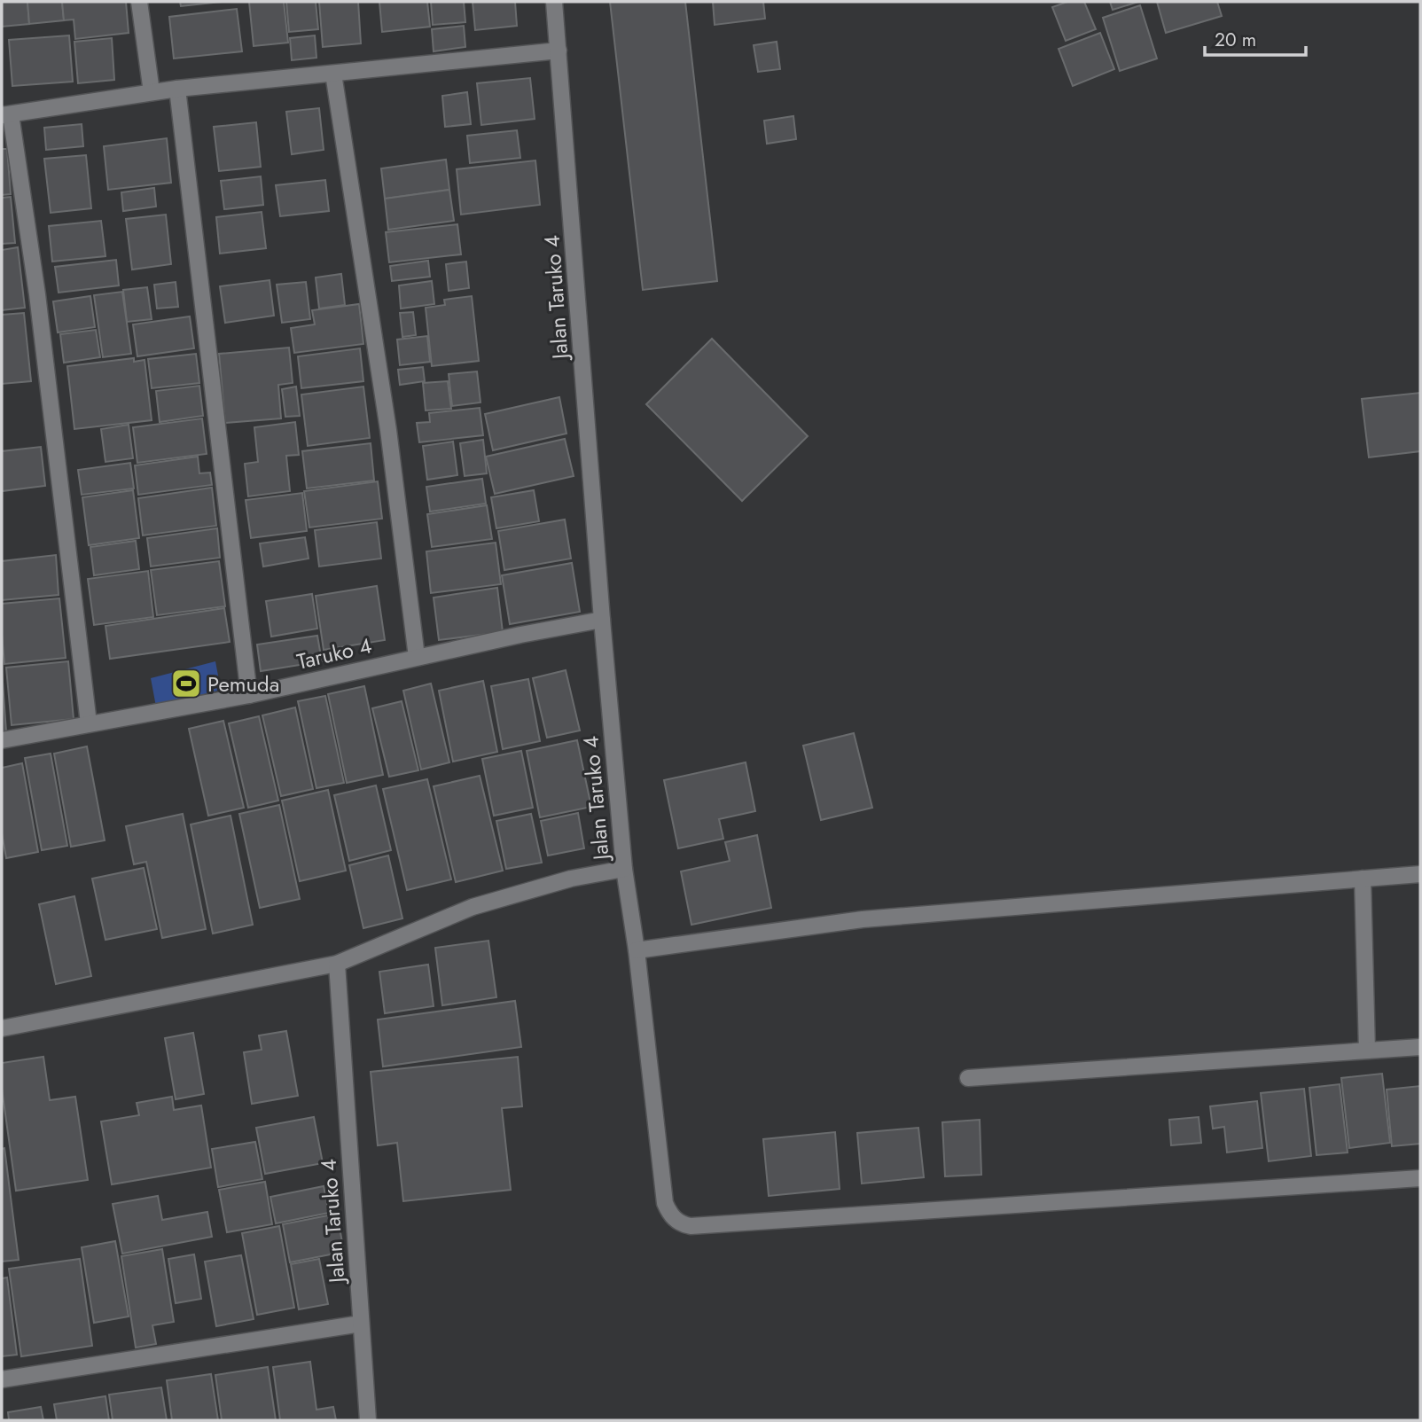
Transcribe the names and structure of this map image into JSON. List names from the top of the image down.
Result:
{
  "streets": {
    "street": ["Jalan Taruko 4", "Taruko 4"]
  },
  "crossings": [
    ["Jalan Taruko 4", "Taruko 4"]
  ],
  "places": {
    "sports": ["Pemuda"]
  },
  "scale_bar": "20 m"
}
